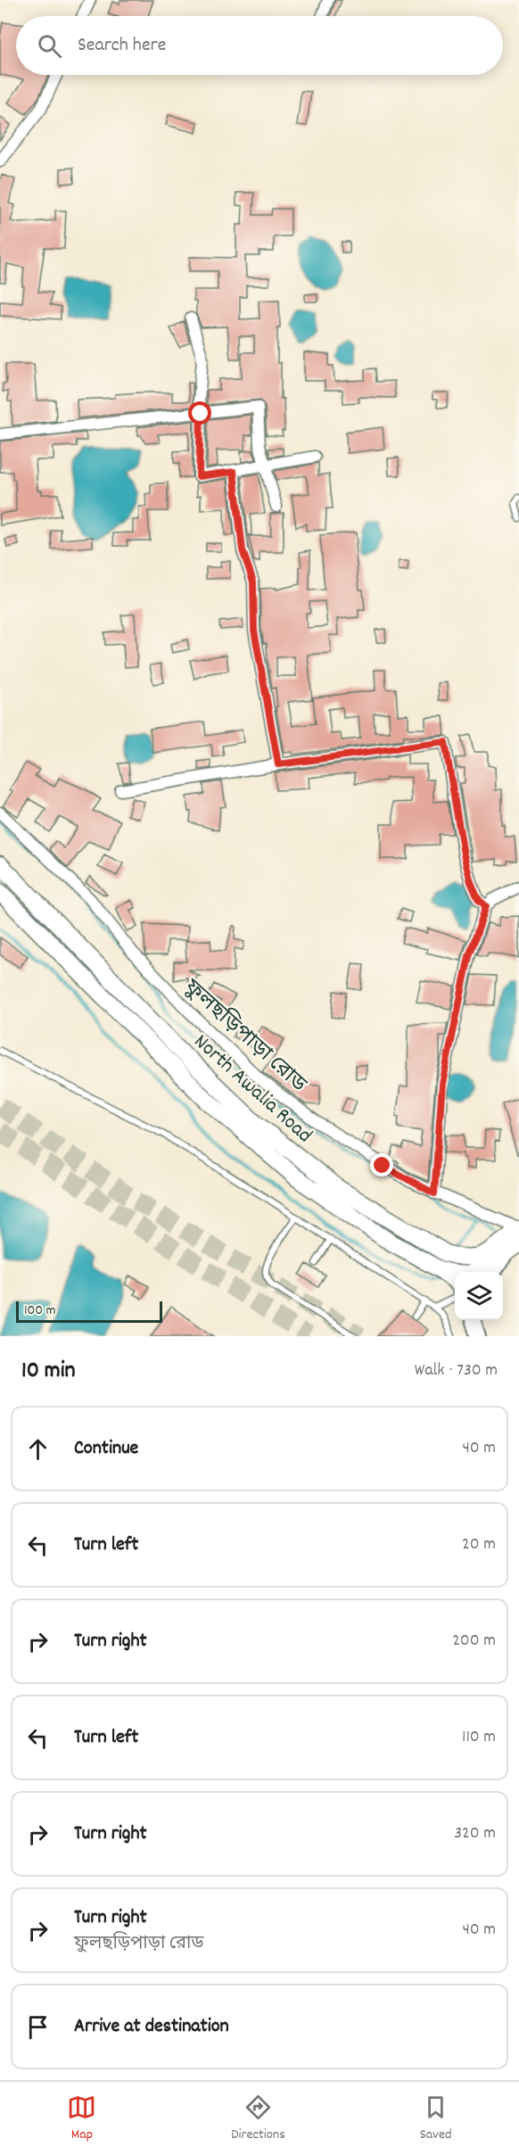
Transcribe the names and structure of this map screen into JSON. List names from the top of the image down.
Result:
{
  "streets": {
    "main road": ["North Awalia Road"],
    "street": ["ফুলছড়িপাড়া রোড"]
  },
  "crossings": [
    ["ফুলছড়িপাড়া রোড", "North Awalia Road"]
  ],
  "scale_bar": "100 m",
  "page": {
    "search": "Search here",
    "scale": "100 m",
    "heading": ["10 min", "Walk · 730 m"],
    "list": [
      ["Continue", "40 m"],
      ["Turn left", "20 m"],
      ["Turn right", "200 m"],
      ["Turn left", "110 m"],
      ["Turn right", "320 m"],
      ["Turn right", "ফুলছড়িপাড়া রোড", "40 m"],
      "Arrive at destination"
    ],
    "nav": ["Map", "Directions", "Saved"]
  }
}
